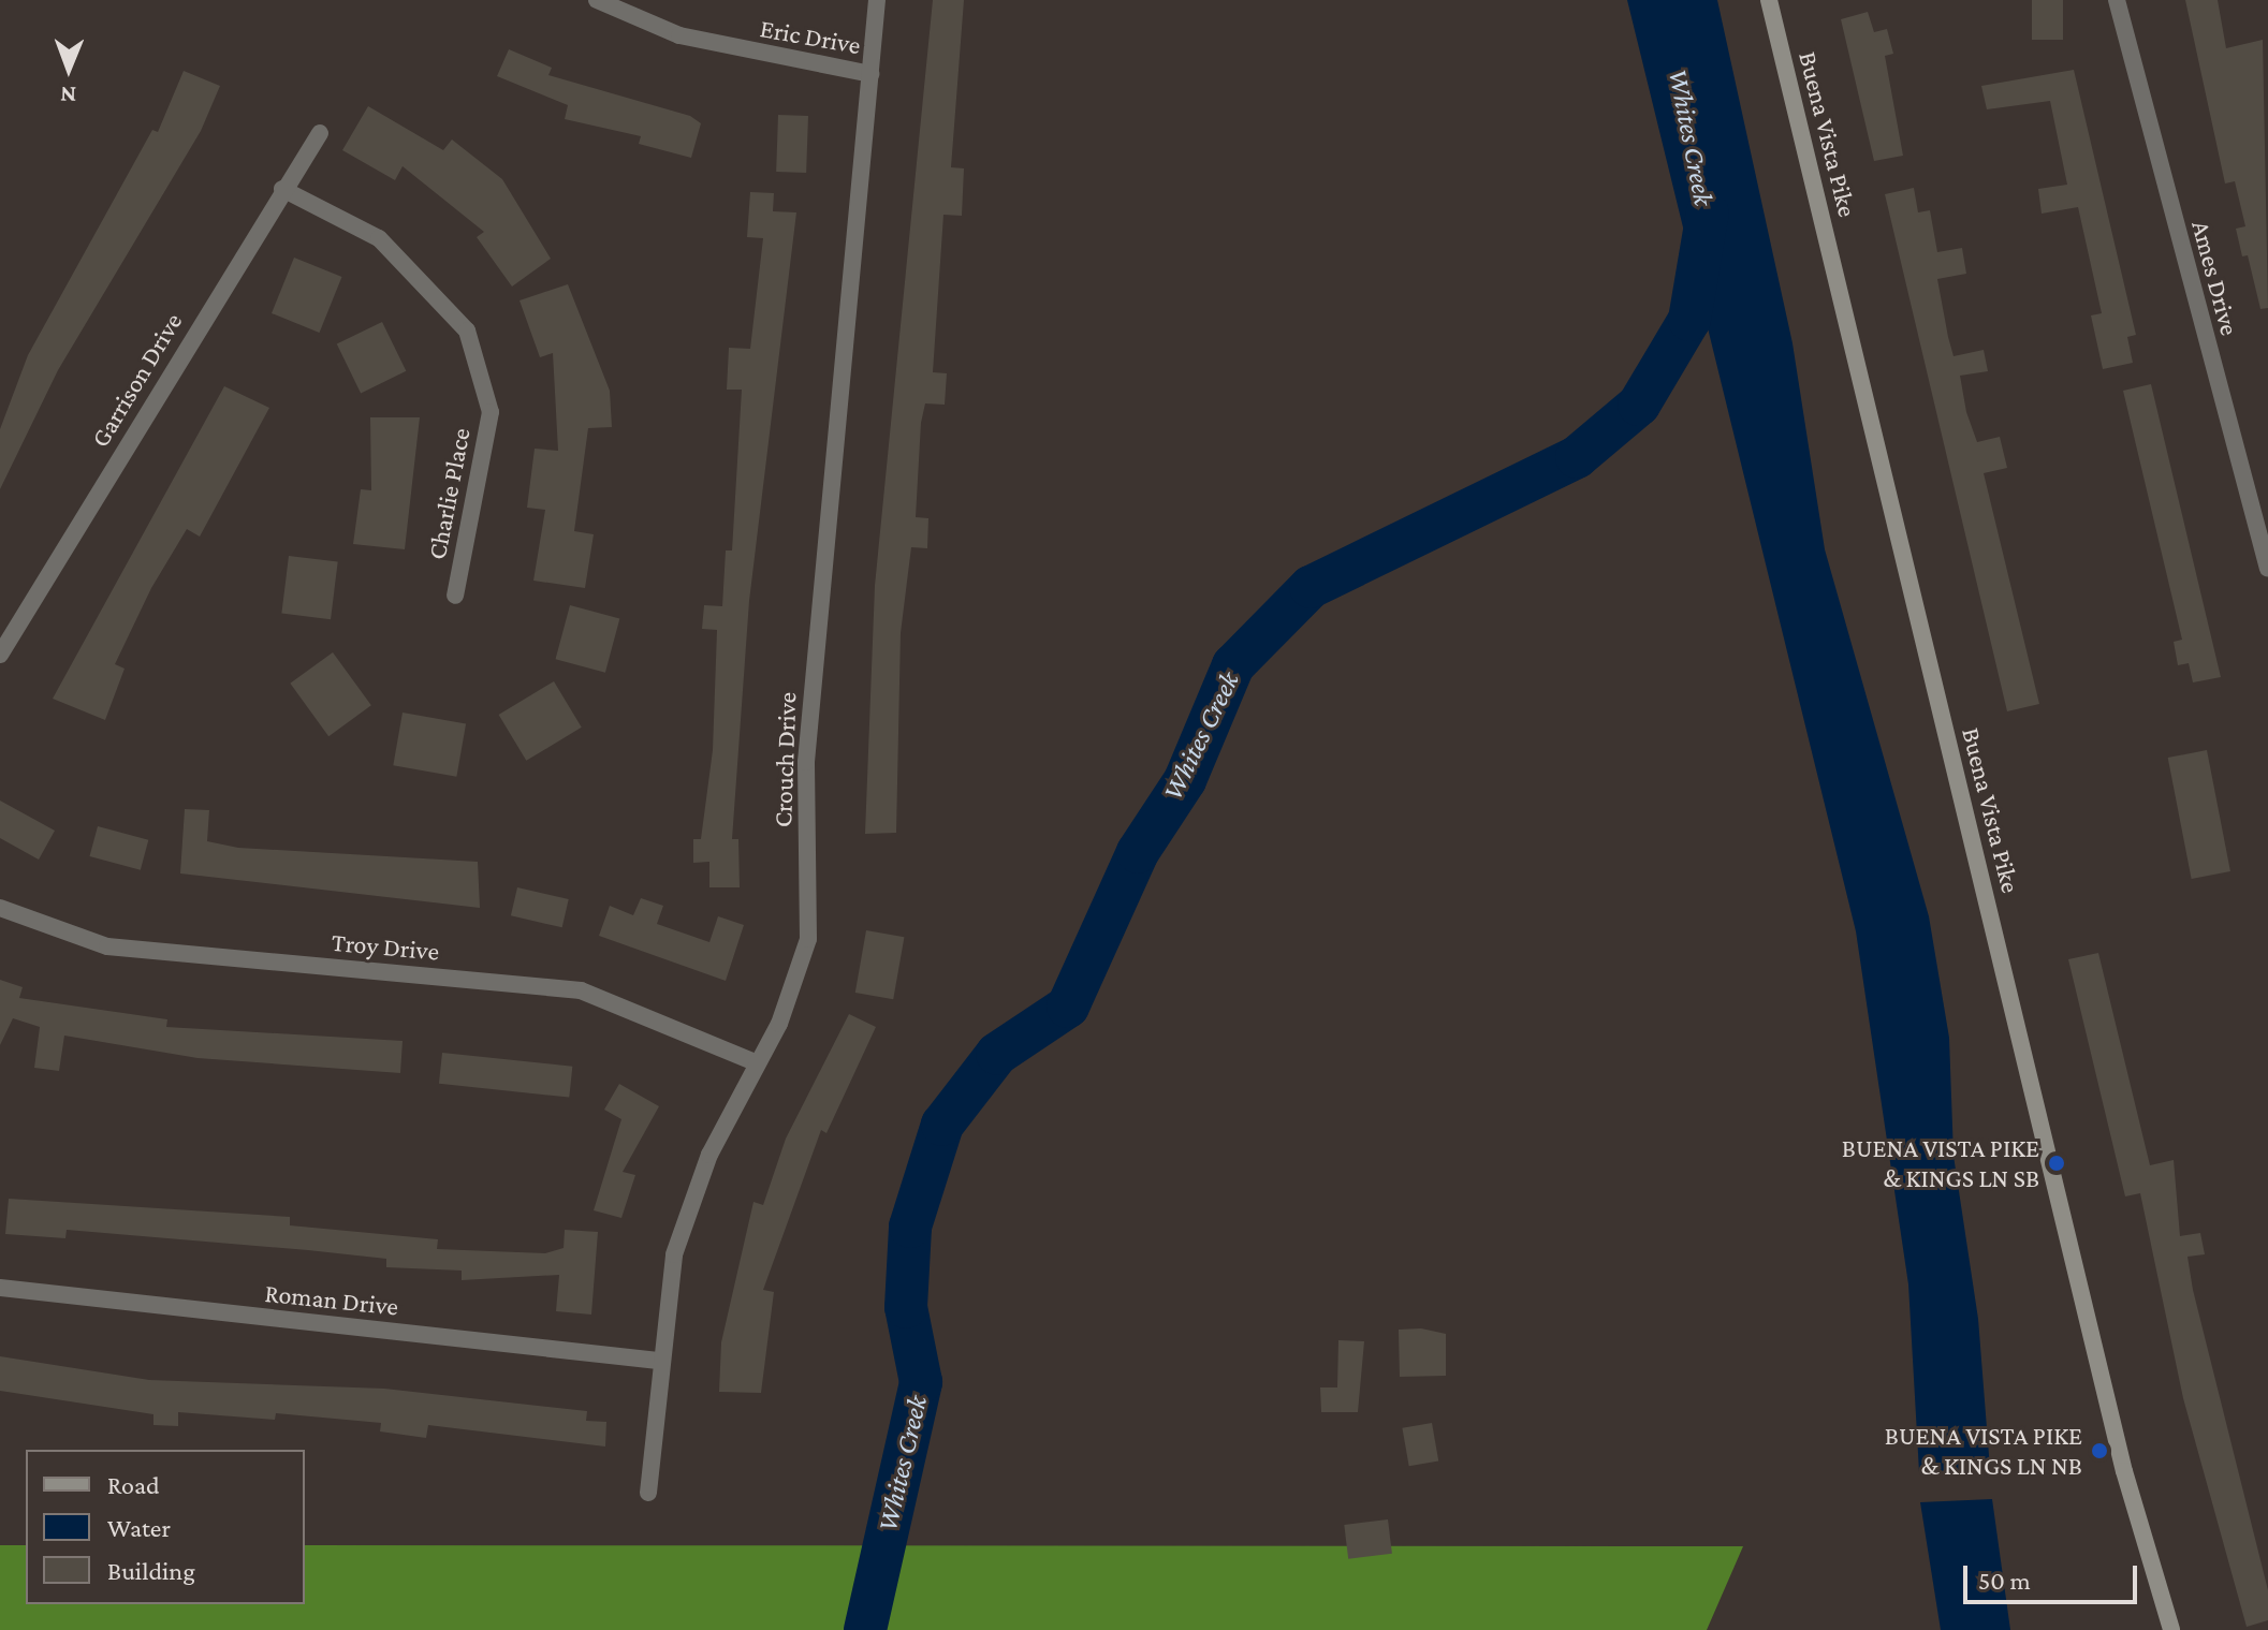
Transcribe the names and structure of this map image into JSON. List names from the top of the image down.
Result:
{
  "streets": {
    "main road": ["Buena Vista Pike"],
    "street": [
      "Eric Drive",
      "Ames Drive",
      "Garrison Drive",
      "Charlie Place",
      "Crouch Drive",
      "Troy Drive",
      "Roman Drive"
    ]
  },
  "crossings": [
    ["Eric Drive", "Crouch Drive"],
    ["Garrison Drive", "Charlie Place"],
    ["Crouch Drive", "Troy Drive"],
    ["Crouch Drive", "Roman Drive"]
  ],
  "water": ["Whites Creek"],
  "places": ["BUENA VISTA PIKE & KINGS LN SB", "BUENA VISTA PIKE & KINGS LN NB"],
  "legend": ["Road", "Water", "Building"],
  "scale_bar": "50 m",
  "north": "bottom"
}
